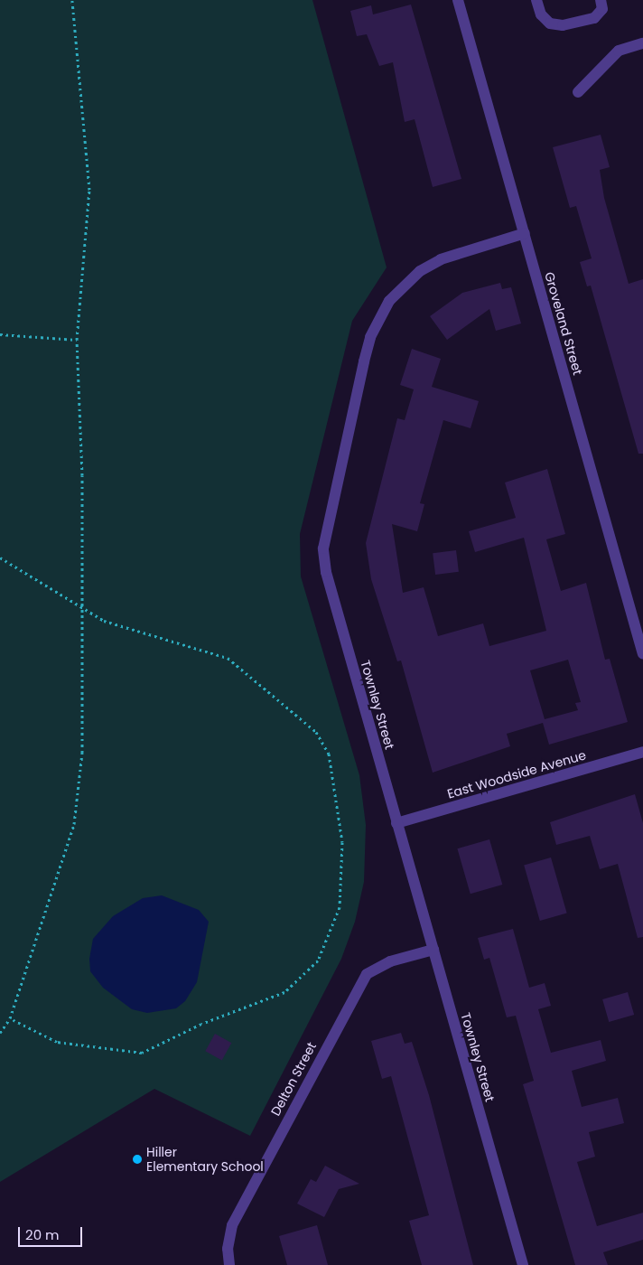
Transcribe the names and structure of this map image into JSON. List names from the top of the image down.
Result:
{
  "streets": {
    "street": [
      "Groveland Street",
      "Townley Street",
      "East Woodside Avenue",
      "Delton Street"
    ]
  },
  "crossings": [
    ["Groveland Street", "Townley Street"],
    ["Townley Street", "East Woodside Avenue"],
    ["Townley Street", "Delton Street"]
  ],
  "places": ["Hiller Elementary School"],
  "scale_bar": "20 m"
}
